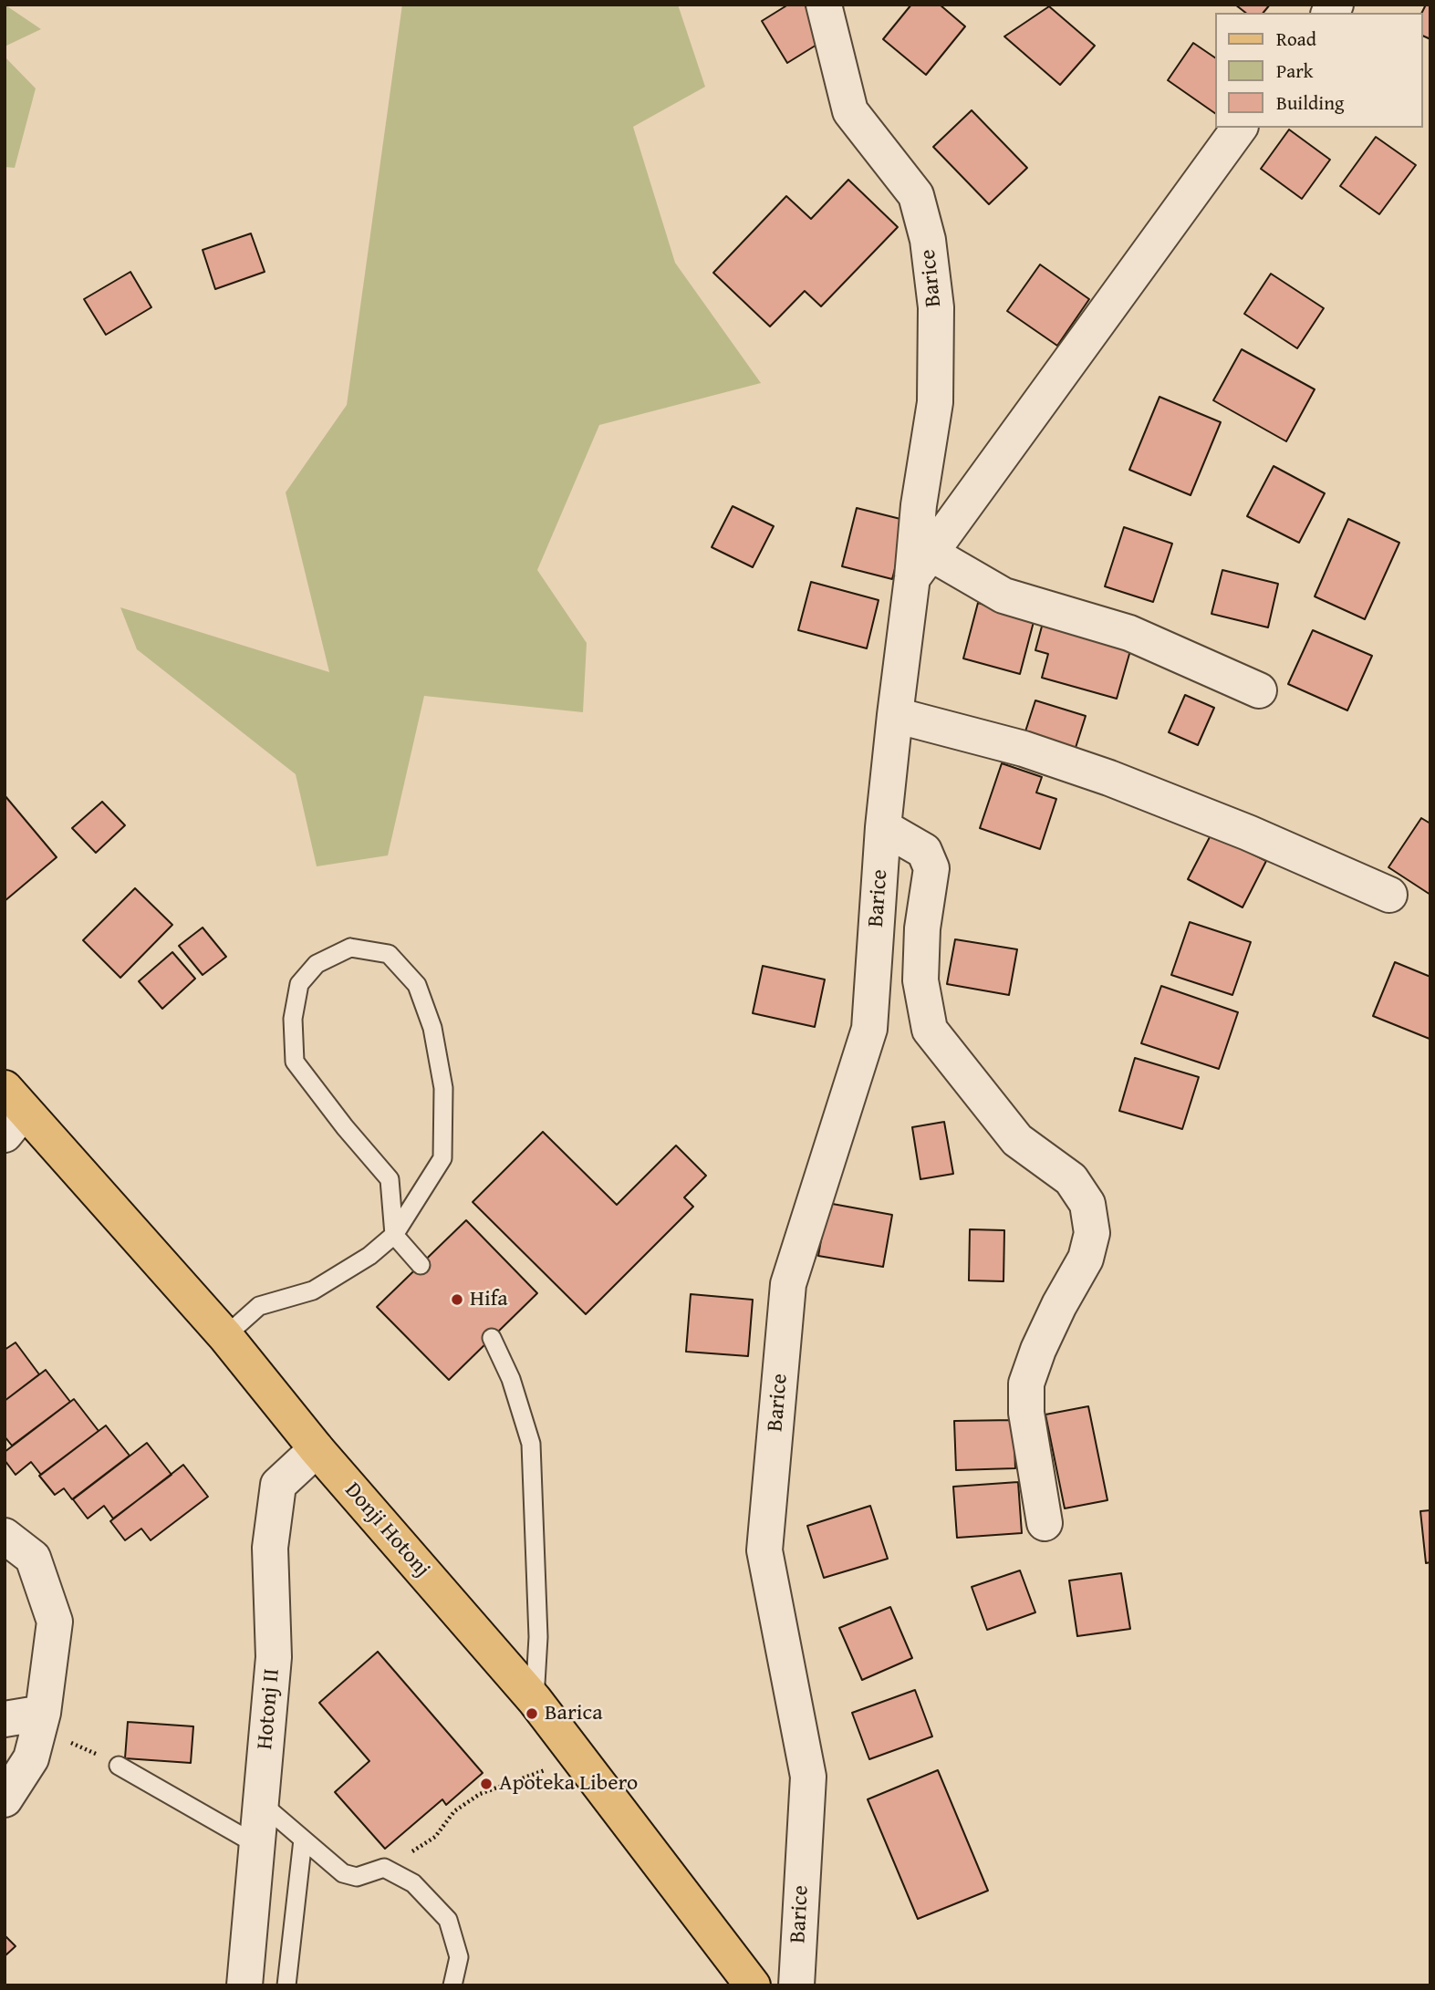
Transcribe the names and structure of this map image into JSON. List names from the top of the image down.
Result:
{
  "streets": {
    "main road": ["Donji Hotonj"],
    "street": ["Barice", "Hotonj II"]
  },
  "crossings": [
    ["Donji Hotonj", "Hotonj II"]
  ],
  "places": ["Hifa", "Barica", "Apoteka Libero"],
  "legend": ["Road", "Park", "Building"]
}
